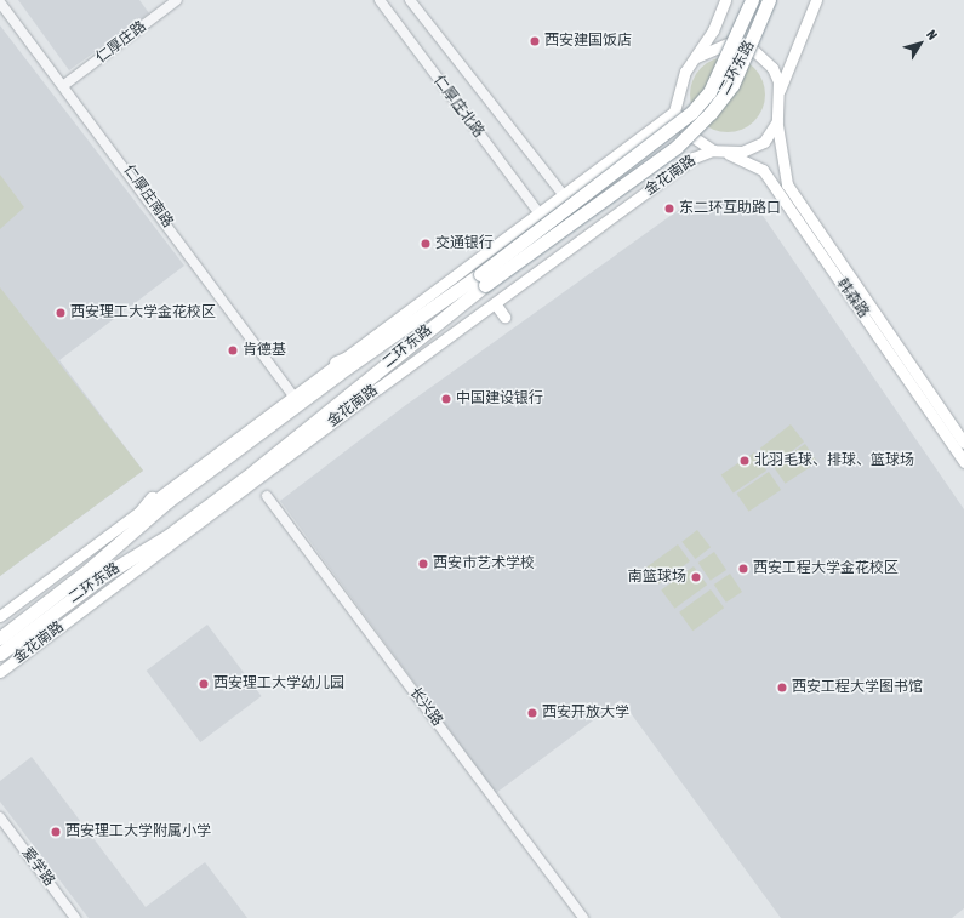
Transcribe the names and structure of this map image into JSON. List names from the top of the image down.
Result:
{
  "streets": {
    "highway": ["二环东路"],
    "main road": ["金花南路", "韩森路"],
    "street": [
      "仁厚庄路",
      "仁厚庄北路",
      "仁厚庄南路",
      "长兴路",
      "爱学路"
    ]
  },
  "crossings": [
    ["仁厚庄路", "仁厚庄南路"],
    ["金花南路", "韩森路"]
  ],
  "places": [
    "西安建国饭店",
    "东二环互助路口",
    "交通银行",
    "西安理工大学金花校区",
    "肯德基",
    "中国建设银行",
    "北羽毛球、排球、篮球场",
    "西安市艺术学校",
    "西安工程大学金花校区",
    "南篮球场",
    "西安理工大学幼儿园",
    "西安工程大学图书馆",
    "西安开放大学",
    "西安理工大学附属小学"
  ],
  "north": "top right"
}
